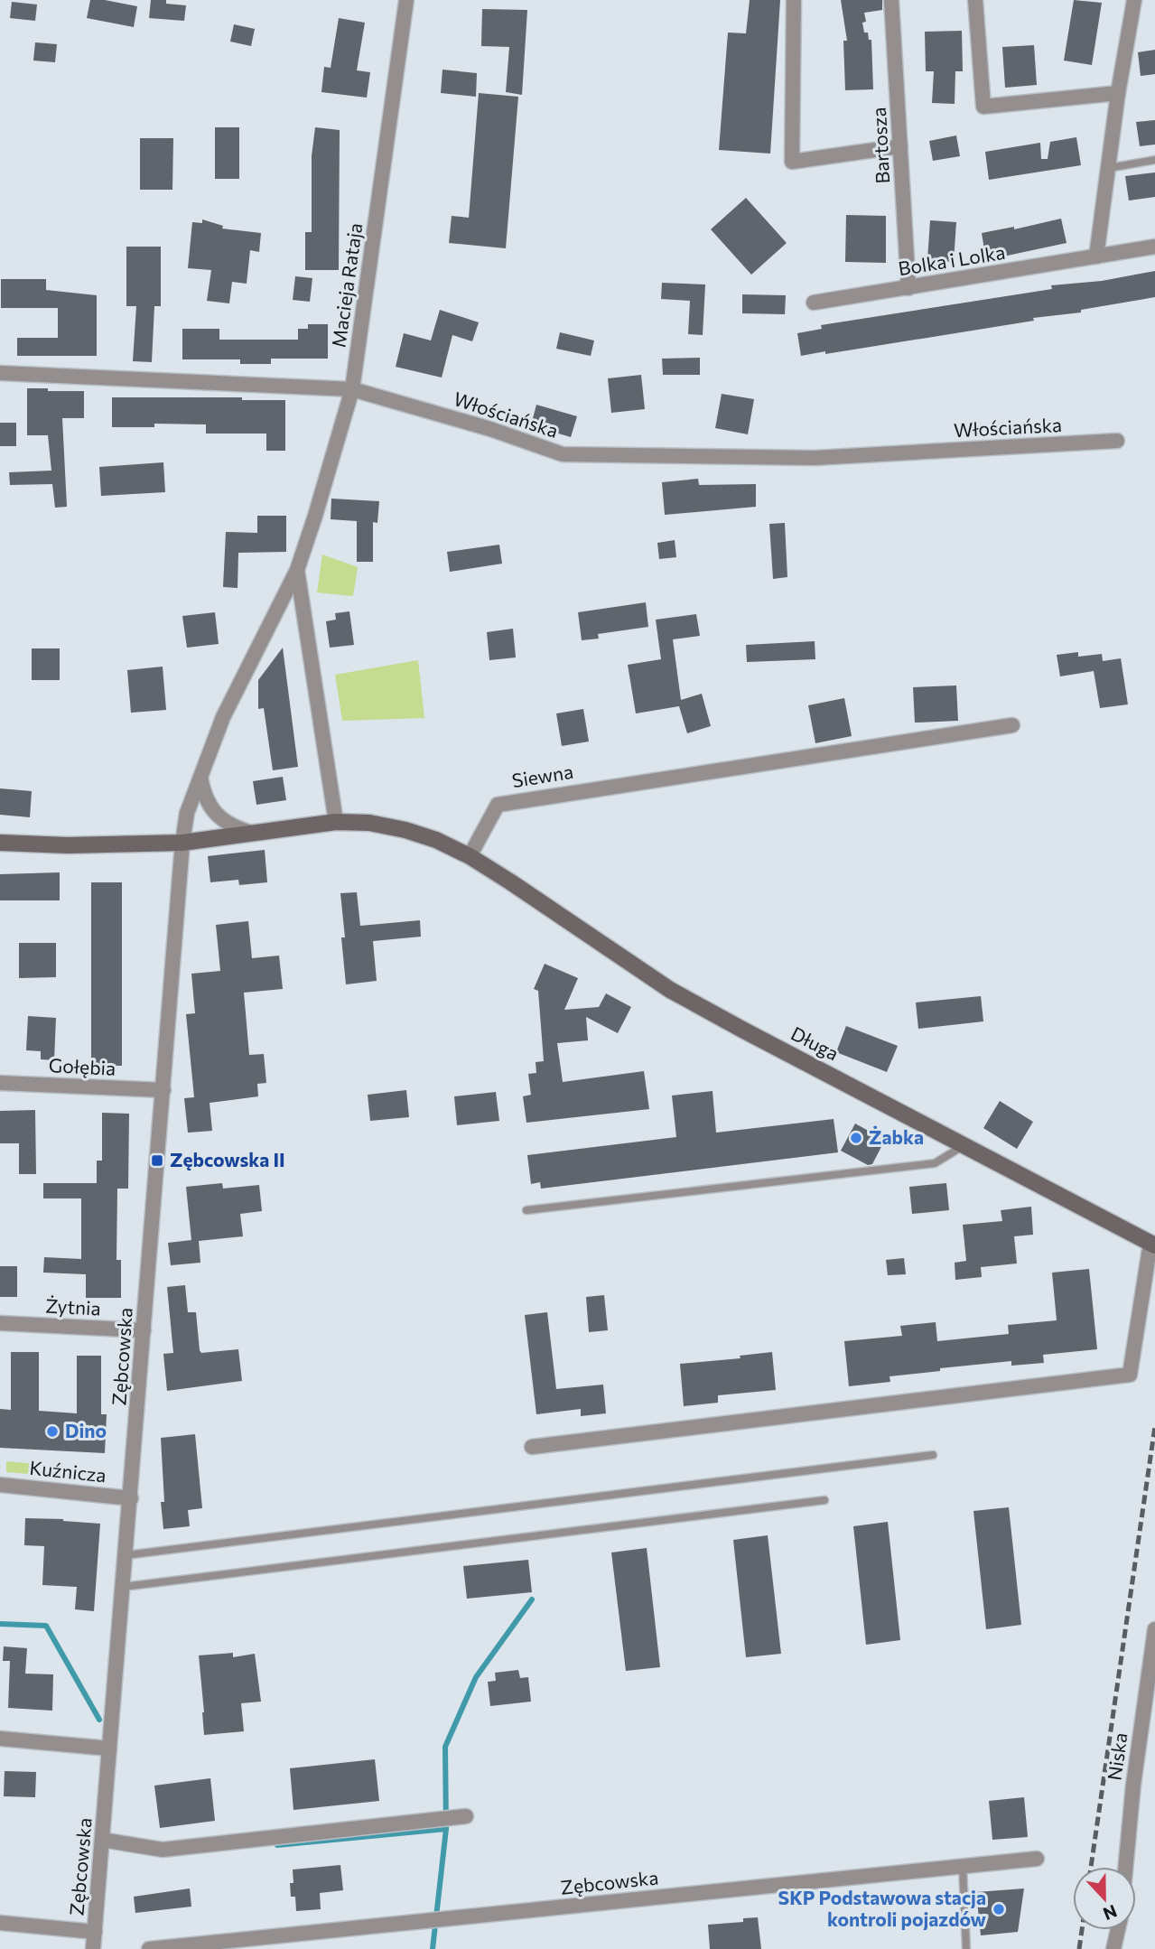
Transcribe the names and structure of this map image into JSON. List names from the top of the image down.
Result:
{
  "streets": {
    "street": [
      "Bartosza",
      "Bolka i Lolka",
      "Macieja Rataja",
      "Włościańska",
      "Siewna",
      "Długa",
      "Gołębia",
      "Żytnia",
      "Zębcowska",
      "Kuźnicza",
      "Niska"
    ]
  },
  "crossings": [
    ["Bartosza", "Bolka i Lolka"],
    ["Macieja Rataja", "Włościańska"],
    ["Macieja Rataja", "Zębcowska"],
    ["Siewna", "Długa"],
    ["Gołębia", "Zębcowska"],
    ["Żytnia", "Zębcowska"],
    ["Zębcowska", "Kuźnicza"]
  ],
  "places": {
    "other": ["Żabka", "Dino", "SKP Podstawowa stacja kontroli pojazdów"],
    "transit": ["Zębcowska II"]
  },
  "north": "bottom"
}
